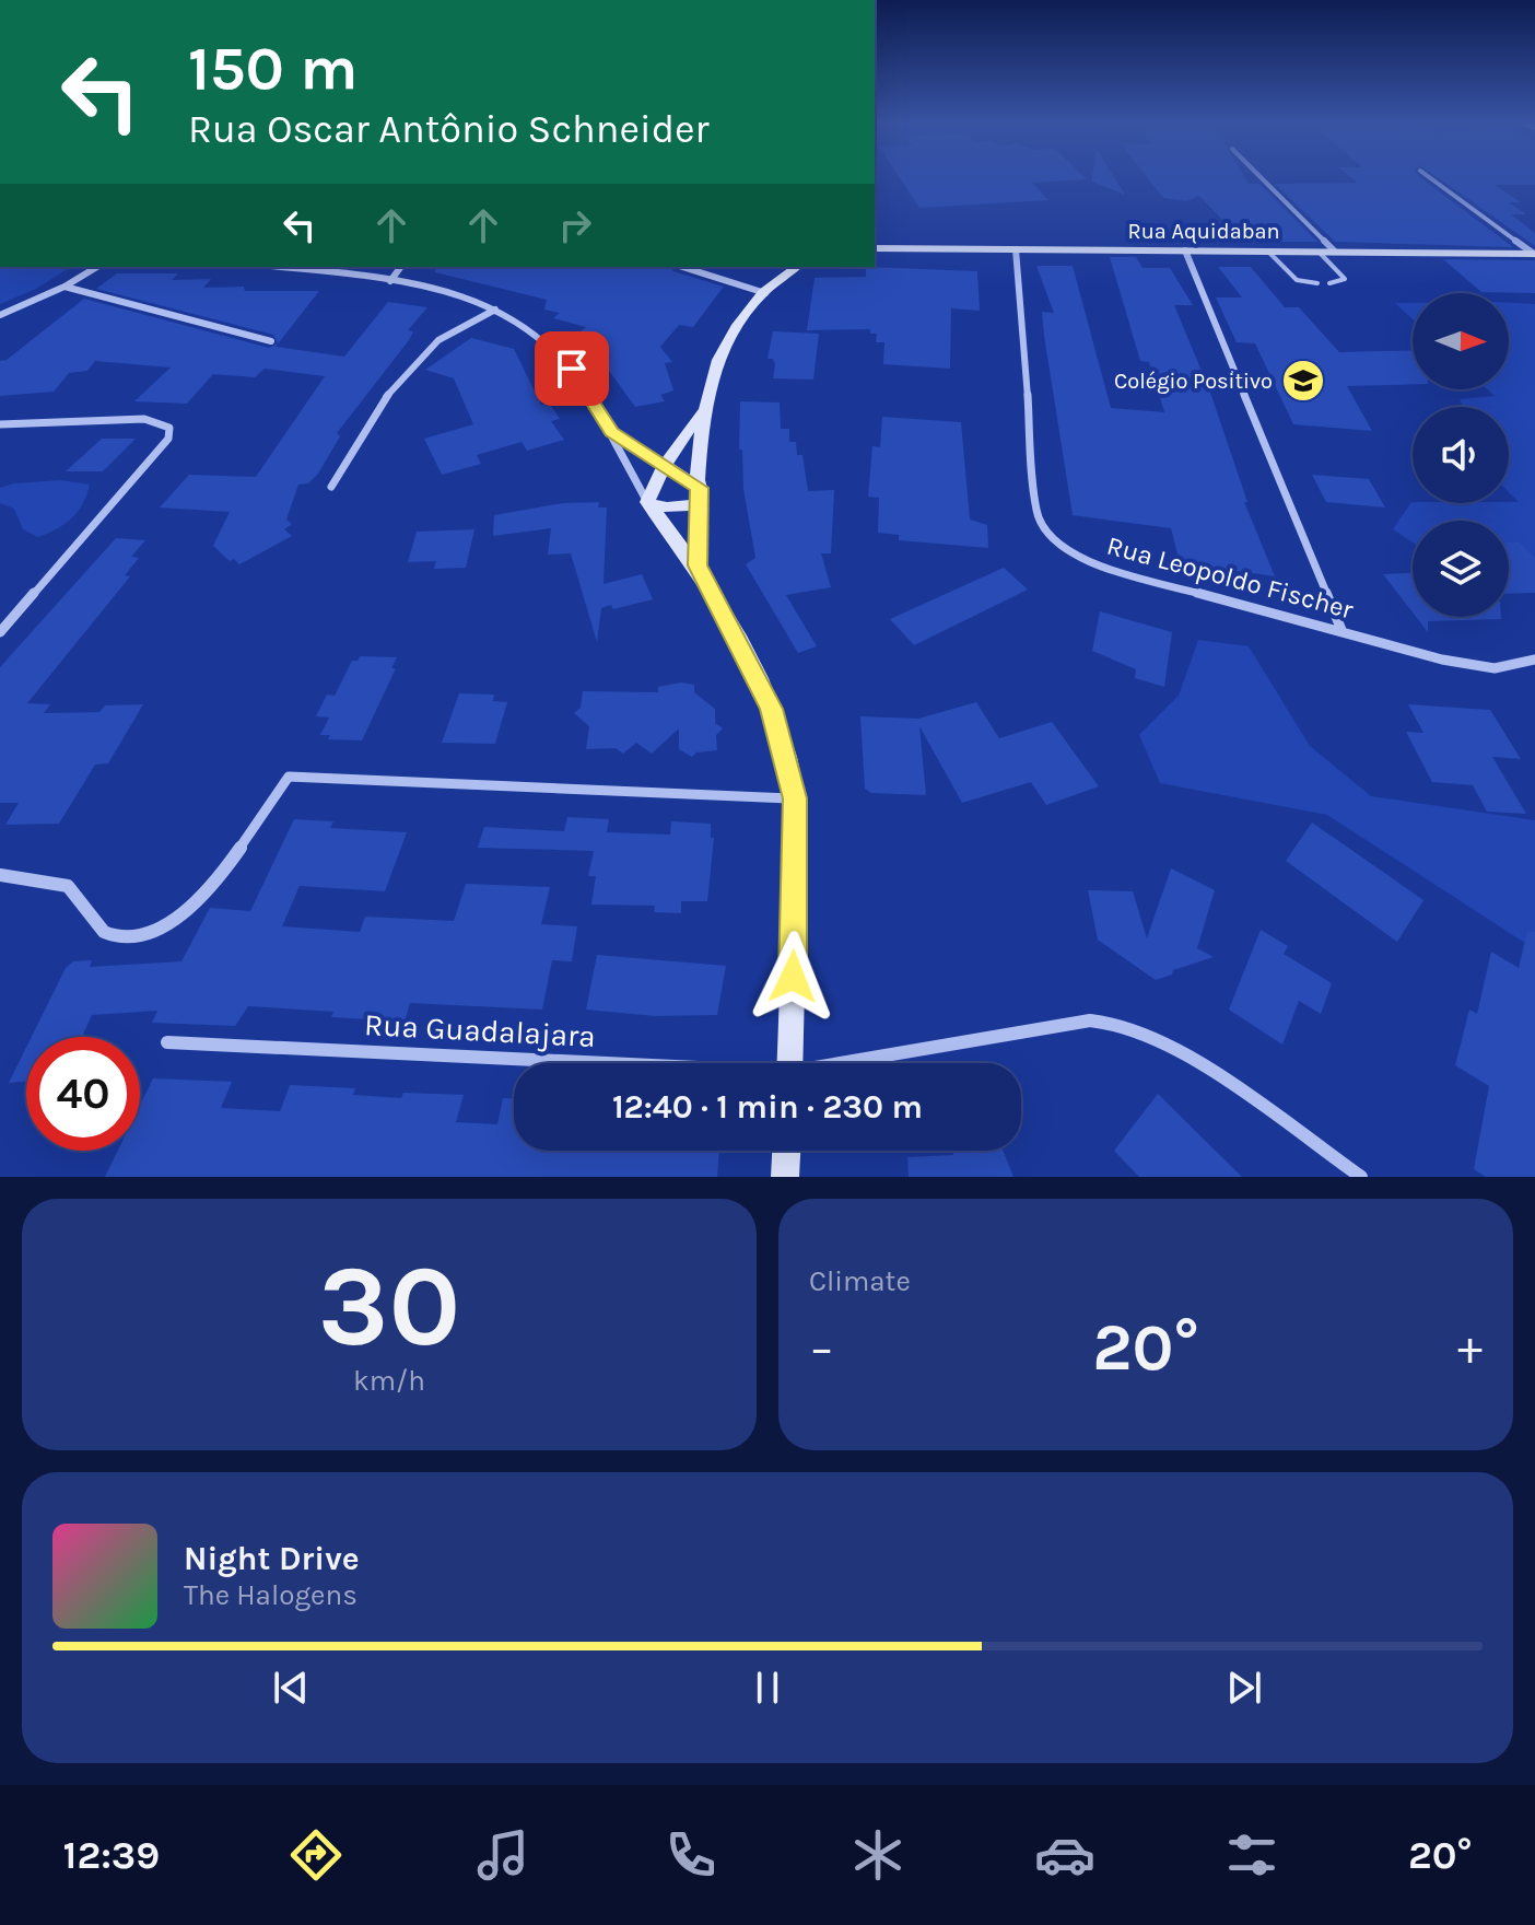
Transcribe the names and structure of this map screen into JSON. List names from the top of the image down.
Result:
{
  "streets": {
    "street": ["Rua Aquidaban", "Rua Leopoldo Fischer", "Rua Guadalajara"]
  },
  "crossings": [
    ["Rua Aquidaban", "Rua Leopoldo Fischer"]
  ],
  "places": {
    "school or university": ["Colégio Positivo"]
  },
  "north": "right",
  "page": {
    "turn": ["150 m", "Rua Oscar Antônio Schneider"],
    "limit": "40",
    "trip": "12:40 · 1 min · 230 m",
    "tile": [
      ["30", "km/h"],
      "Climate"
    ],
    "heat": ["−", "20°", "+"],
    "song": ["Night Drive", "The Halogens"],
    "tabs": ["12:39", "20°"]
  }
}
